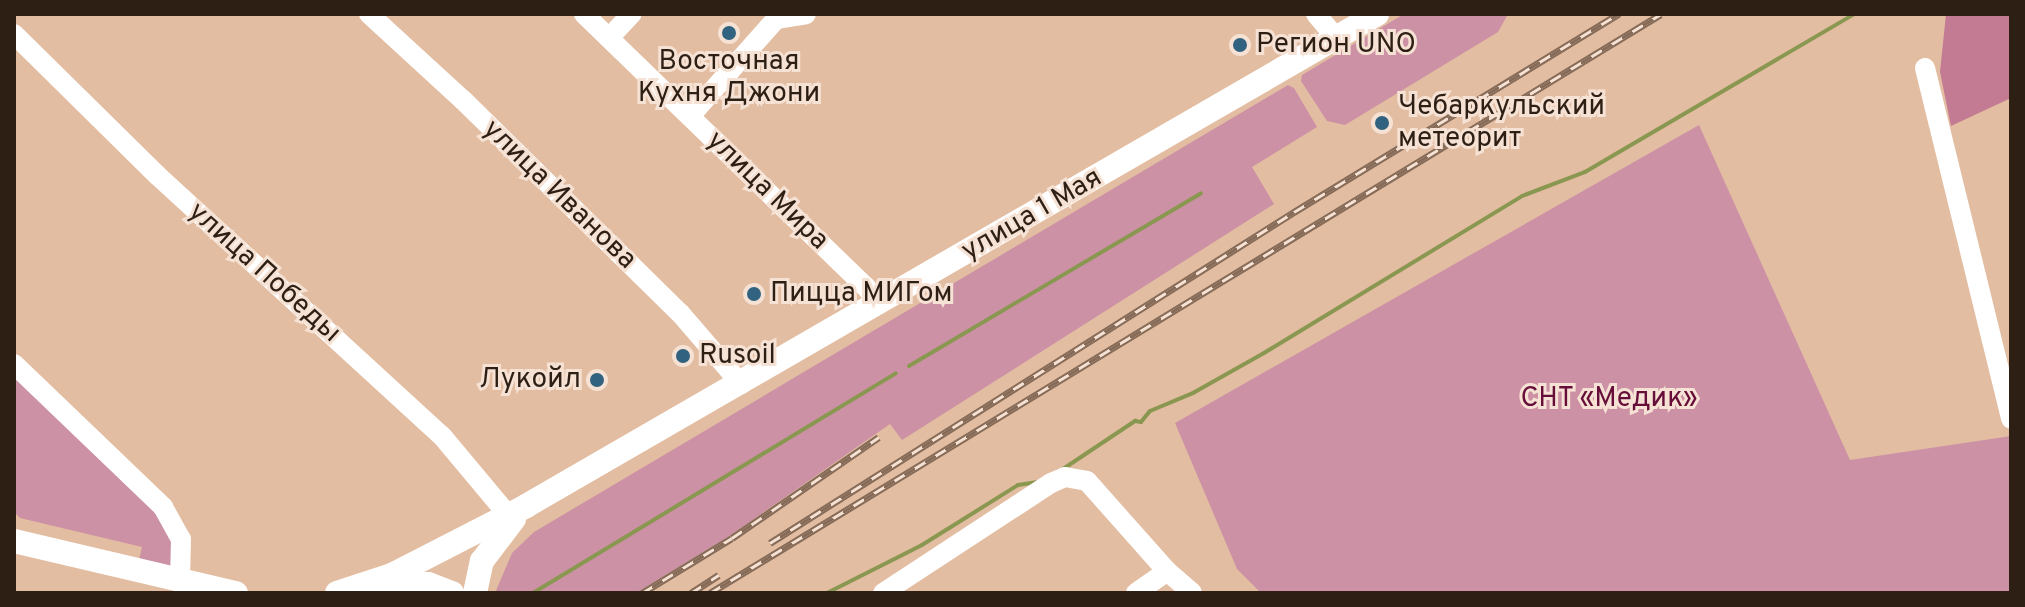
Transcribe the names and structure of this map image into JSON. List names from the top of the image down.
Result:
{
  "streets": {
    "main road": ["улица 1 Мая"],
    "street": ["улица Мира", "улица Иванова", "улица Победы"]
  },
  "crossings": [
    ["улица Мира", "улица 1 Мая"],
    ["улица Иванова", "улица 1 Мая"],
    ["улица 1 Мая", "улица Победы"]
  ],
  "parks": ["СНТ «Медик»"],
  "places": [
    "Восточная Кухня Джони",
    "Регион UNO",
    "Чебаркульский метеорит",
    "Пицца МИГом",
    "Rusoil",
    "Лукойл"
  ]
}
